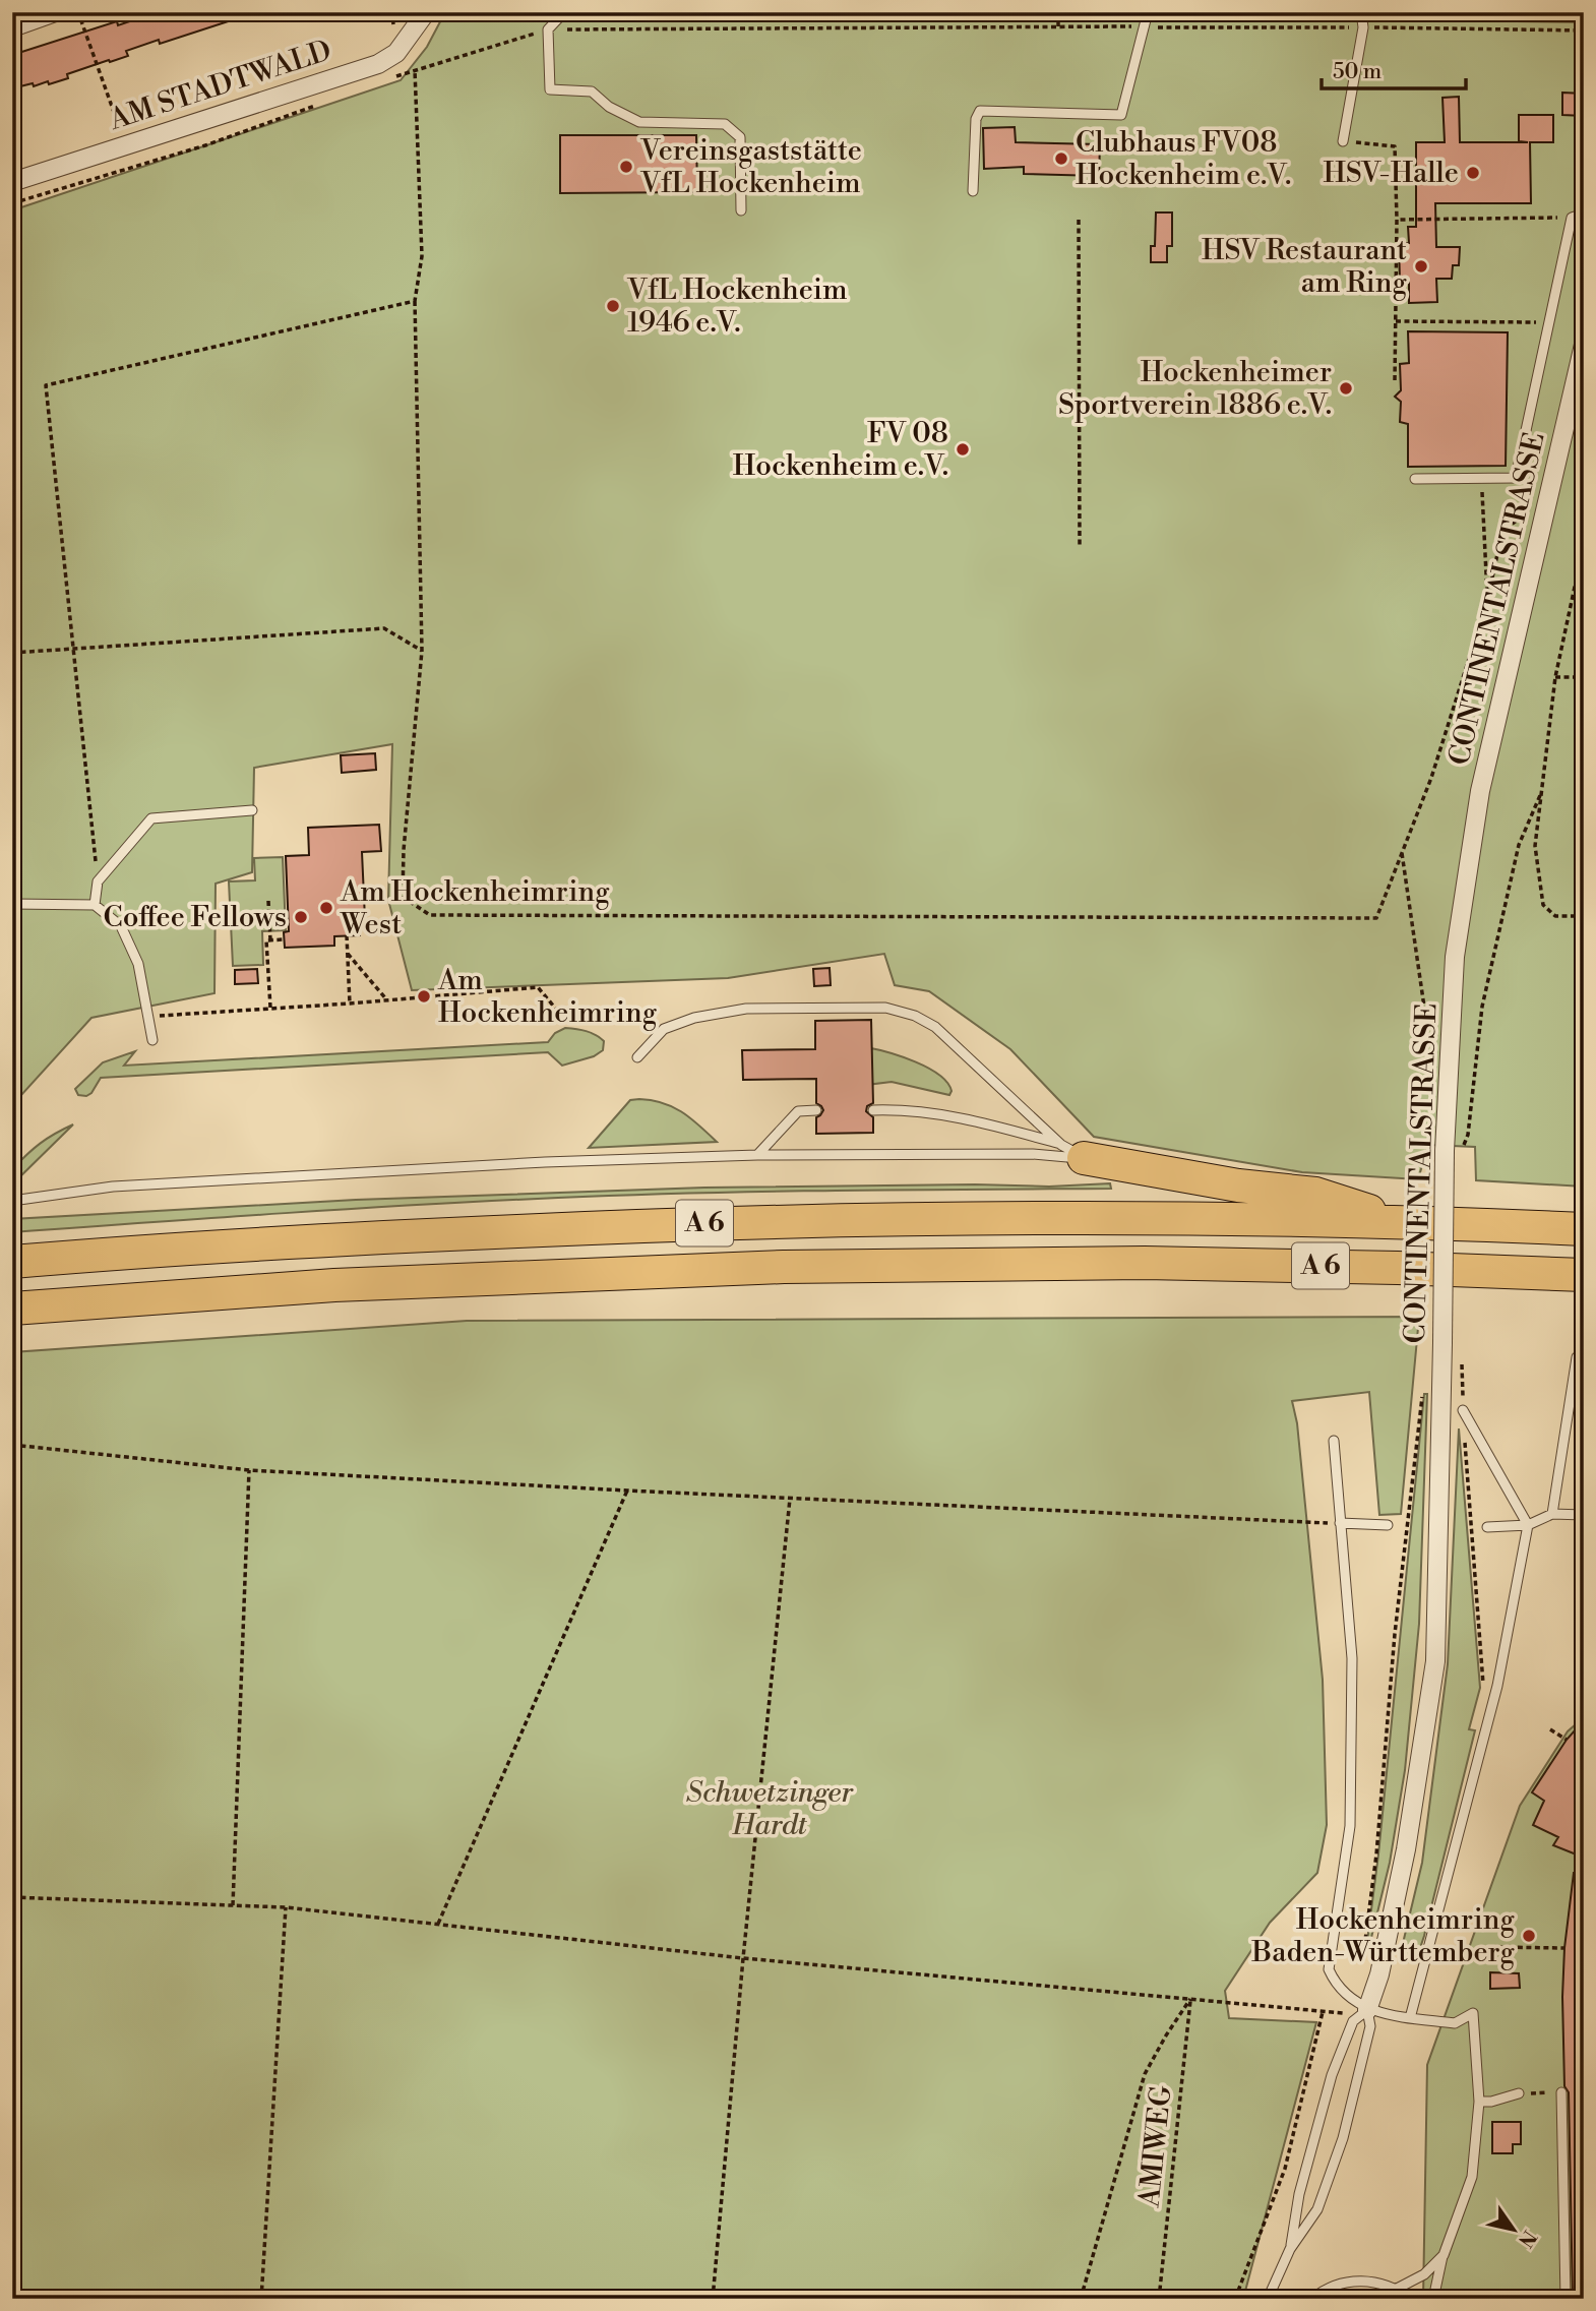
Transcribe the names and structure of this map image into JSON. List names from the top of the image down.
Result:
{
  "streets": {
    "highway": ["A 6"],
    "street": ["AM STADTWALD", "CONTINENTALSTRASSE"],
    "path": ["AMIWEG"]
  },
  "parks": ["Schwetzinger Hardt"],
  "places": [
    "Clubhaus FV08 Hockenheim e.V.",
    "Vereinsgaststätte VfL Hockenheim",
    "HSV-Halle",
    "HSV Restaurant am Ring",
    "VfL Hockenheim 1946 e.V.",
    "Hockenheimer Sportverein 1886 e.V.",
    "FV 08 Hockenheim e.V.",
    "Am Hockenheimring West",
    "Coffee Fellows",
    "Am Hockenheimring",
    "Hockenheimring Baden-Württemberg"
  ],
  "scale_bar": "50 m",
  "north": "bottom right"
}
